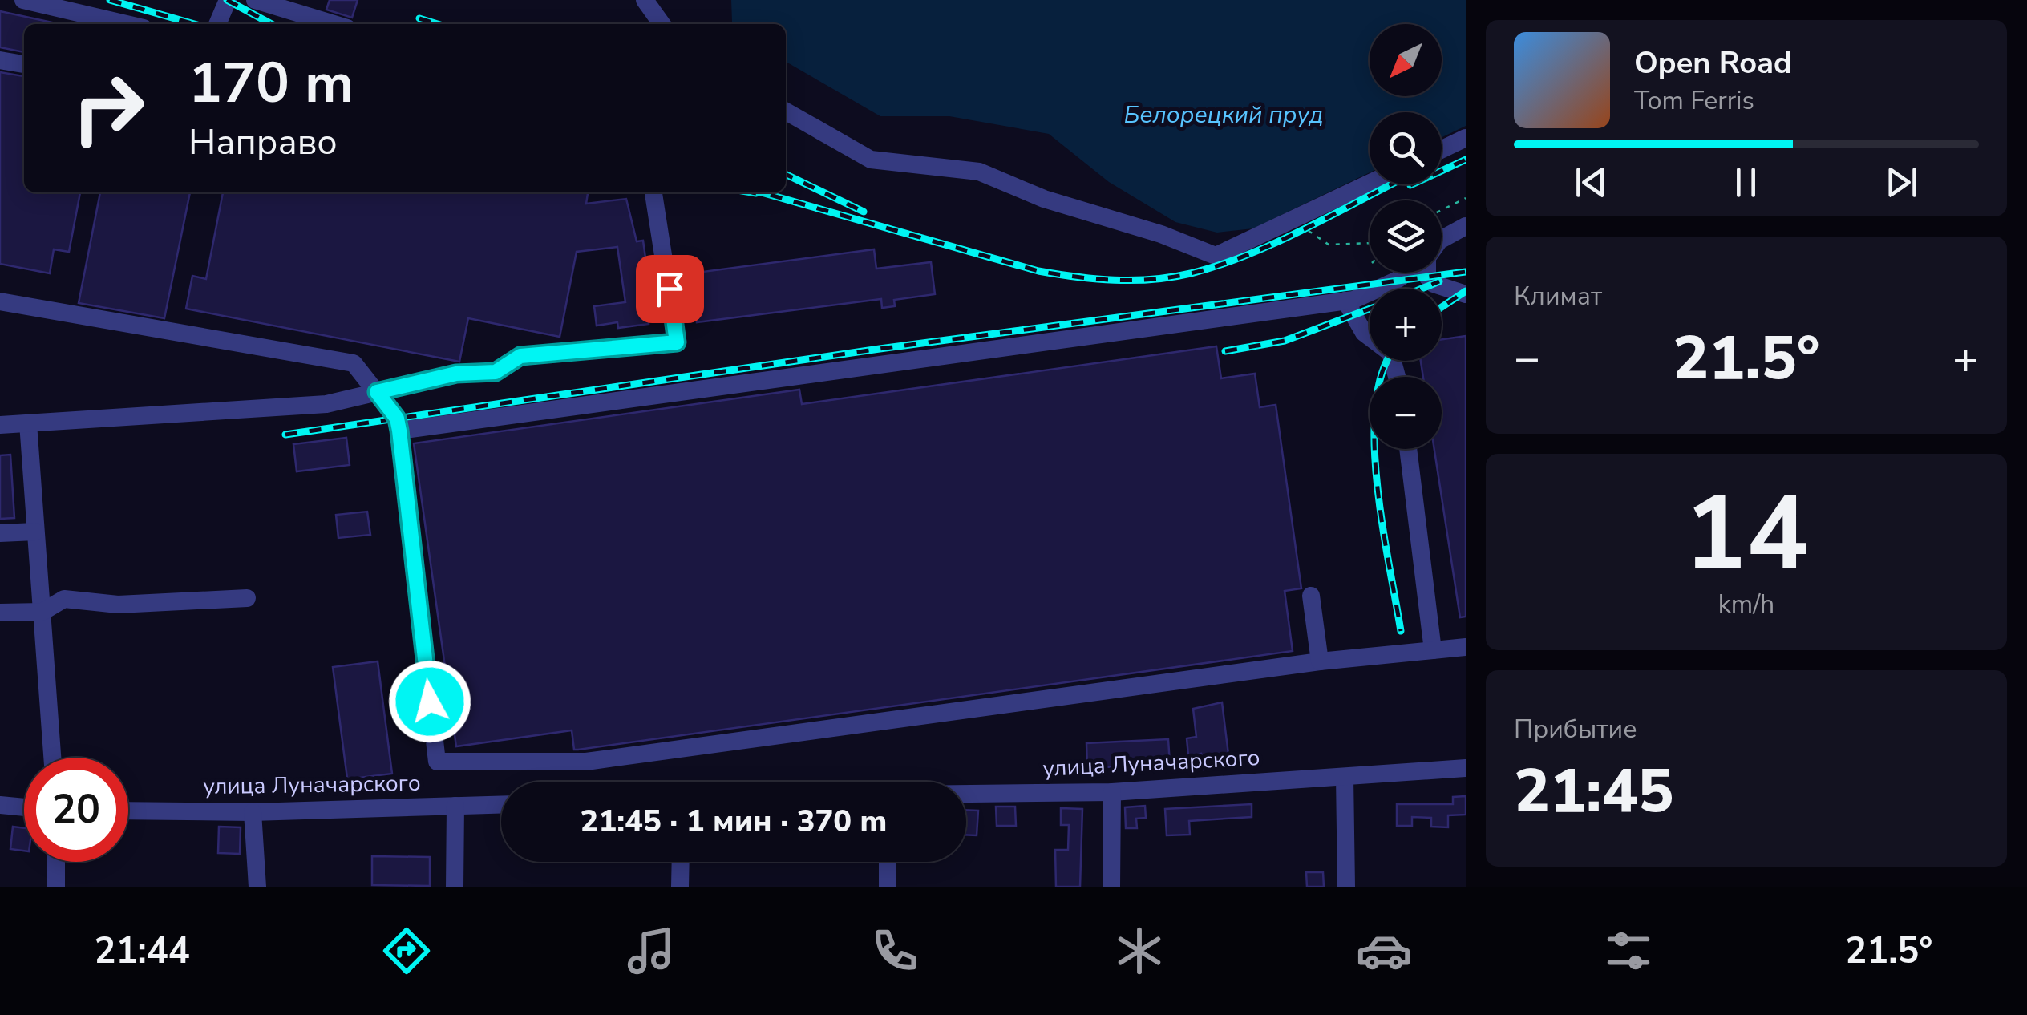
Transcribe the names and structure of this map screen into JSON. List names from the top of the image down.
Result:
{
  "streets": {
    "street": ["улица Луначарского"]
  },
  "water": ["Белорецкий пруд"],
  "north": "bottom left",
  "page": {
    "map_buttons": ["+", "−"],
    "turn": ["170 m", "Направо"],
    "song": ["Open Road", "Tom Ferris"],
    "tile": [
      "Климат",
      ["14", "km/h"],
      ["Прибытие", "21:45"]
    ],
    "heat": ["−", "21.5°", "+"],
    "limit": "20",
    "trip": "21:45 · 1 мин · 370 m",
    "tabs": ["21:44", "21.5°"]
  }
}
